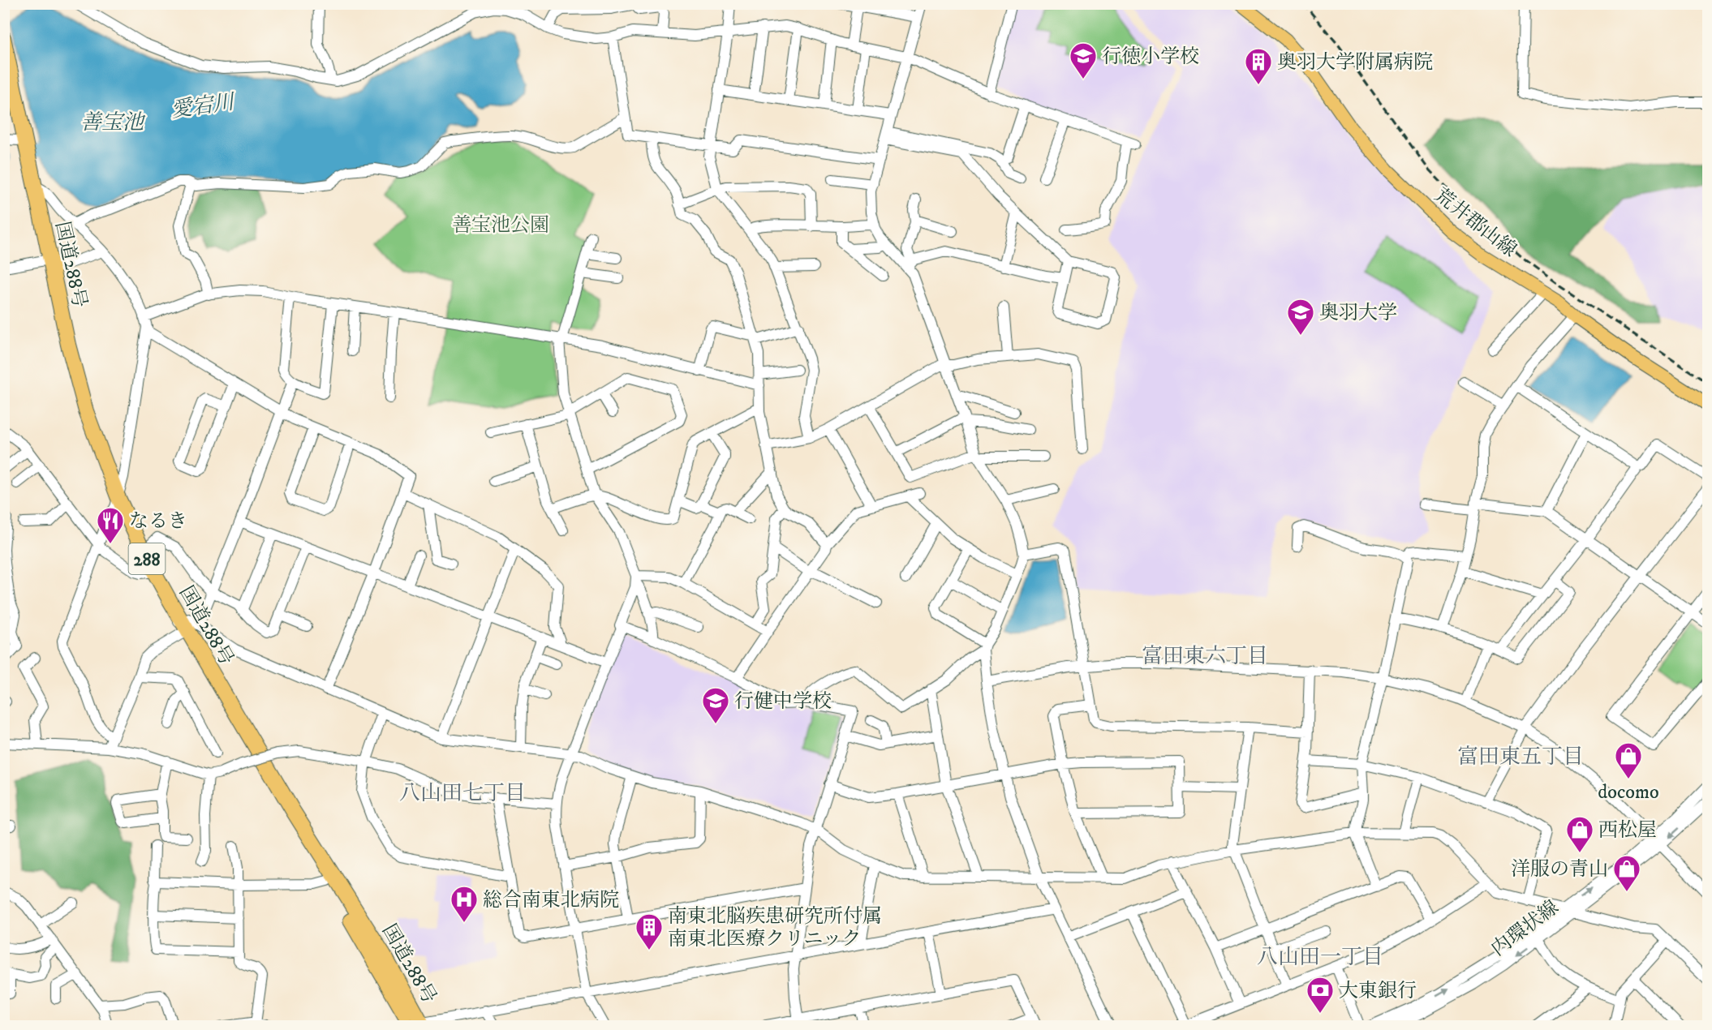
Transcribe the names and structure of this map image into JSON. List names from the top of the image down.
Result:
{
  "streets": {
    "highway": ["国道288号", "288"],
    "main road": ["荒井郡山線"],
    "street": ["内環状線"]
  },
  "districts": [
    "富田東六丁目",
    "富田東五丁目",
    "八山田七丁目",
    "八山田一丁目"
  ],
  "water": ["愛宕川", "善宝池"],
  "parks": ["善宝池公園"],
  "places": {
    "school or university": ["行徳小学校", "奥羽大学", "行健中学校"],
    "building": ["奥羽大学附属病院", "南東北脳疾患研究所付属 南東北医療クリニック"],
    "restaurant": ["なるき"],
    "shop": ["docomo", "西松屋", "洋服の青山"],
    "hospital": ["総合南東北病院"],
    "bank": ["大東銀行"]
  }
}
